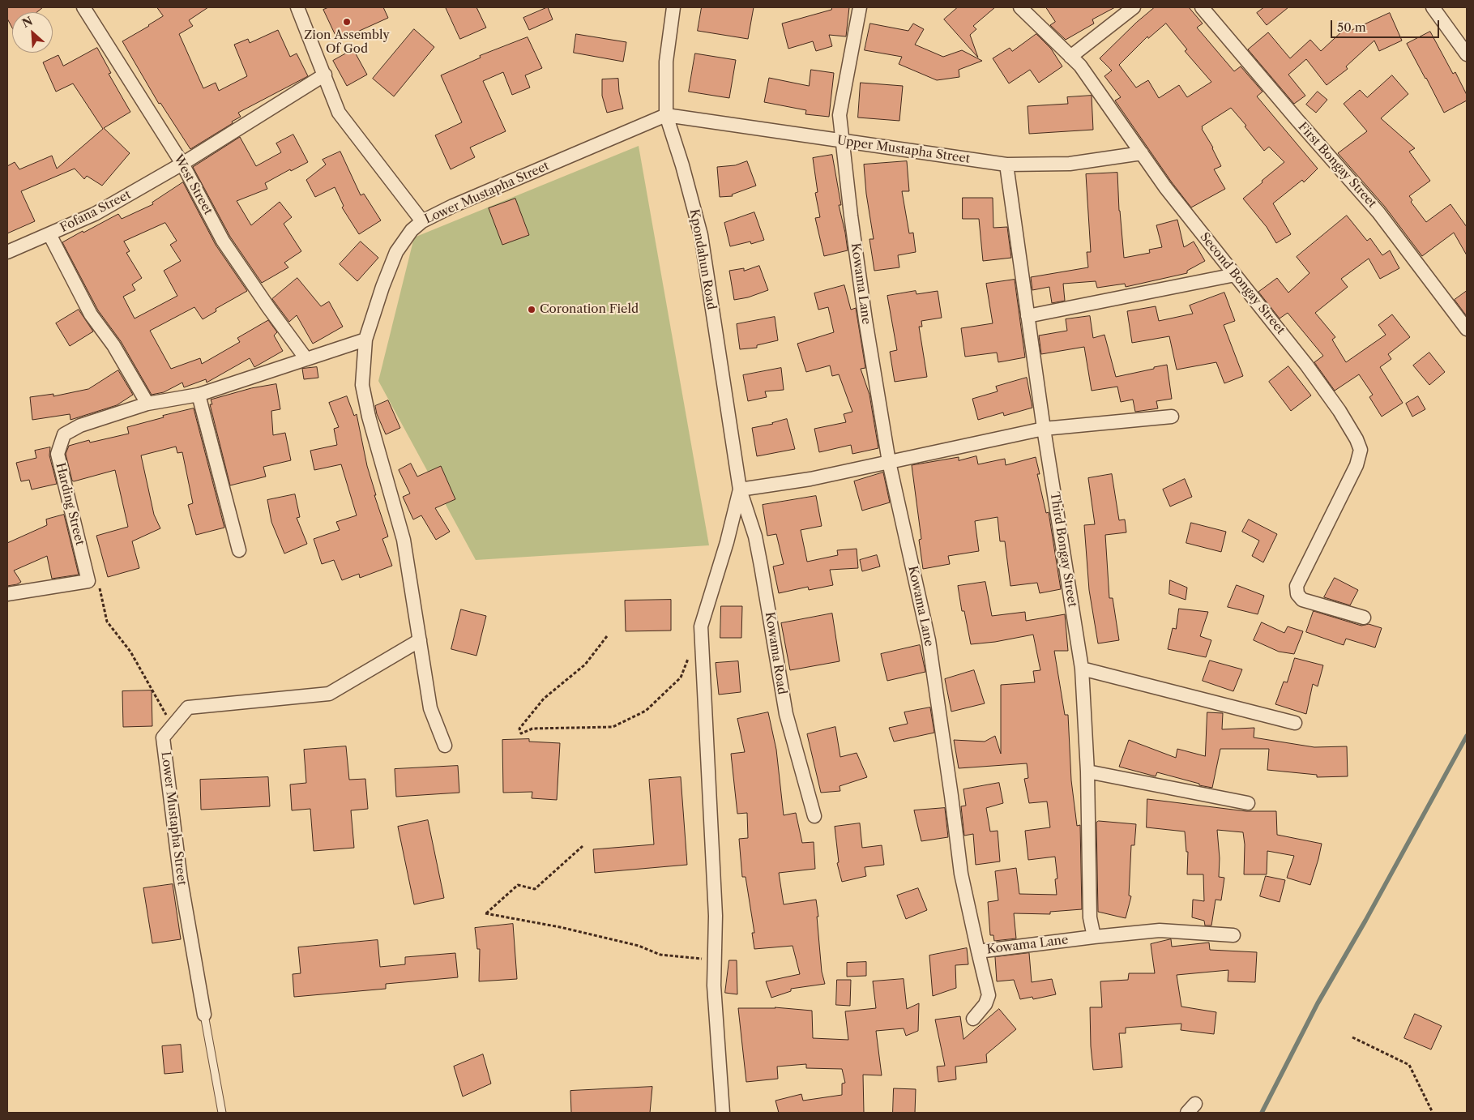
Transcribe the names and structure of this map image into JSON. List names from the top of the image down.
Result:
{
  "streets": {
    "street": [
      "Upper Mustapha Street",
      "First Bongay Street",
      "West Street",
      "Lower Mustapha Street",
      "Fofana Street",
      "Kpondahun Road",
      "Kowama Lane",
      "Second Bongay Street",
      "Harding Street",
      "Third Bongay Street",
      "Kowama Road"
    ]
  },
  "crossings": [
    ["Upper Mustapha Street", "Lower Mustapha Street"],
    ["Upper Mustapha Street", "Kpondahun Road"],
    ["Upper Mustapha Street", "Kowama Lane"],
    ["Upper Mustapha Street", "Second Bongay Street"],
    ["Upper Mustapha Street", "Third Bongay Street"],
    ["West Street", "Fofana Street"],
    ["West Street", "Harding Street"],
    ["Lower Mustapha Street", "Kpondahun Road"],
    ["Lower Mustapha Street", "Harding Street"],
    ["Kpondahun Road", "Kowama Road"],
    ["Kowama Lane", "Third Bongay Street"]
  ],
  "places": ["Zion Assembly Of God", "Coronation Field"],
  "scale_bar": "50 m",
  "north": "top left"
}
